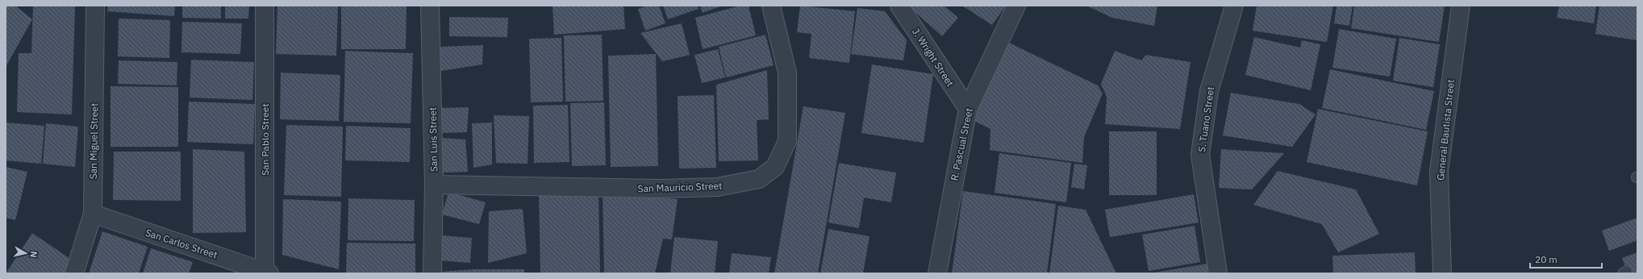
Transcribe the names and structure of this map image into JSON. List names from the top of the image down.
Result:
{
  "streets": {
    "street": [
      "J. Wright Street",
      "S. Tuano Street",
      "General Bautista Street",
      "San Pablo Street",
      "San Luis Street",
      "San Miguel Street",
      "R. Pascual Street",
      "San Mauricio Street",
      "San Carlos Street"
    ]
  },
  "crossings": [
    ["J. Wright Street", "R. Pascual Street"],
    ["San Pablo Street", "San Carlos Street"],
    ["San Luis Street", "San Mauricio Street"],
    ["San Miguel Street", "San Carlos Street"]
  ],
  "scale_bar": "20 m",
  "north": "right"
}
